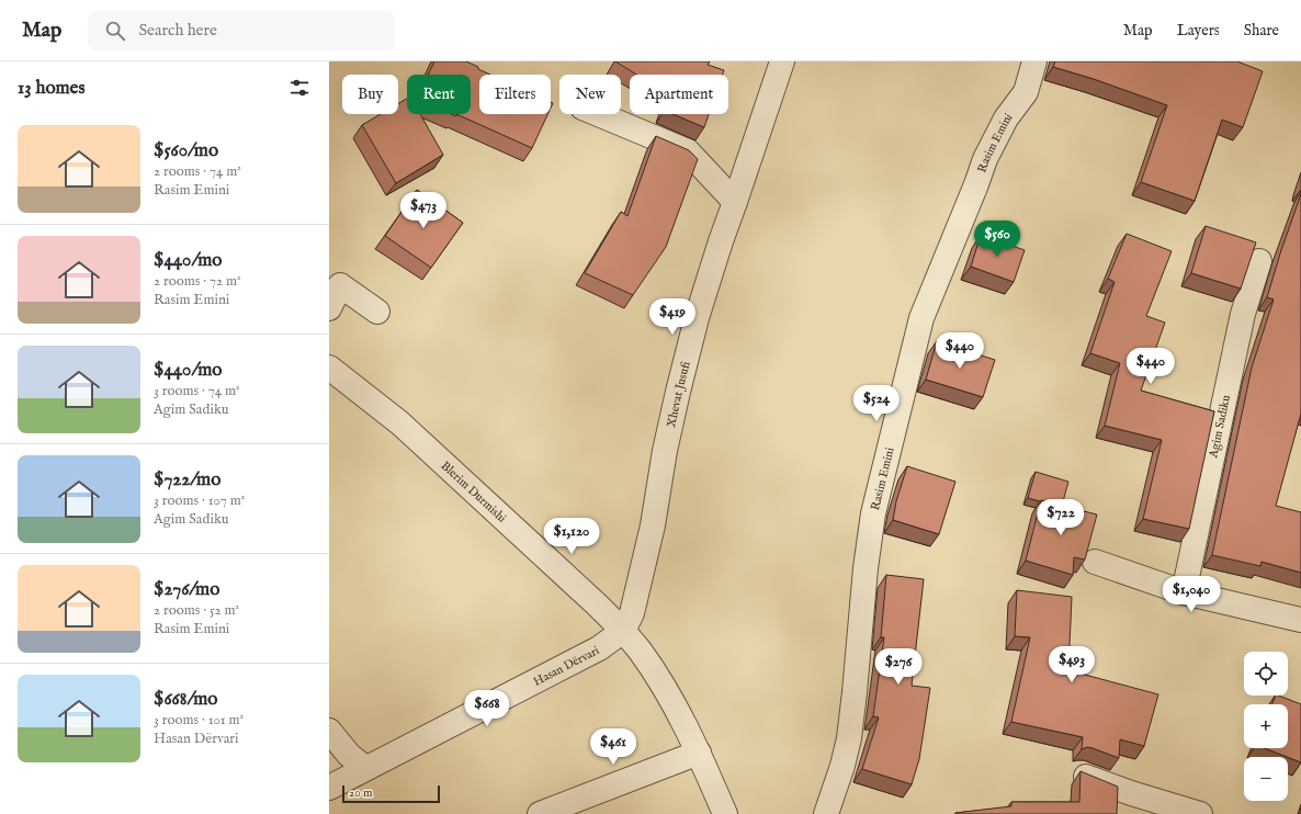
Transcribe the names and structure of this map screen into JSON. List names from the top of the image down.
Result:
{
  "streets": {
    "street": [
      "Rasim Emini",
      "Xhevat Jusufi",
      "Agim Sadiku",
      "Blerim Durmishi",
      "Hasan Dërvari"
    ]
  },
  "crossings": [
    ["Xhevat Jusufi", "Blerim Durmishi"],
    ["Xhevat Jusufi", "Hasan Dërvari"],
    ["Blerim Durmishi", "Hasan Dërvari"]
  ],
  "scale_bar": "20 m",
  "page": {
    "header": "Map",
    "search": "Search here",
    "nav": ["Map", "Layers", "Share"],
    "heading": "13 homes",
    "chip": [
      "Buy",
      "Rent",
      "Filters",
      "New",
      "Apartment"
    ],
    "list": [
      {
        "name": "$560/mo",
        "note": "2 rooms · 74 m² · Rasim Emini"
      },
      {
        "name": "$440/mo",
        "note": "2 rooms · 72 m² · Rasim Emini"
      },
      {
        "name": "$440/mo",
        "note": "3 rooms · 74 m² · Agim Sadiku"
      },
      {
        "name": "$722/mo",
        "note": "3 rooms · 107 m² · Agim Sadiku"
      },
      {
        "name": "$276/mo",
        "note": "2 rooms · 52 m² · Rasim Emini"
      },
      {
        "name": "$668/mo",
        "note": "3 rooms · 101 m² · Hasan Dërvari"
      }
    ],
    "price": [
      "$473",
      "$560",
      "$419",
      "$440",
      "$440",
      "$524",
      "$722",
      "$1,120",
      "$1,040",
      "$493",
      "$276",
      "$668",
      "$461"
    ],
    "map_buttons": ["+", "−"],
    "scale": "20 m"
  }
}
